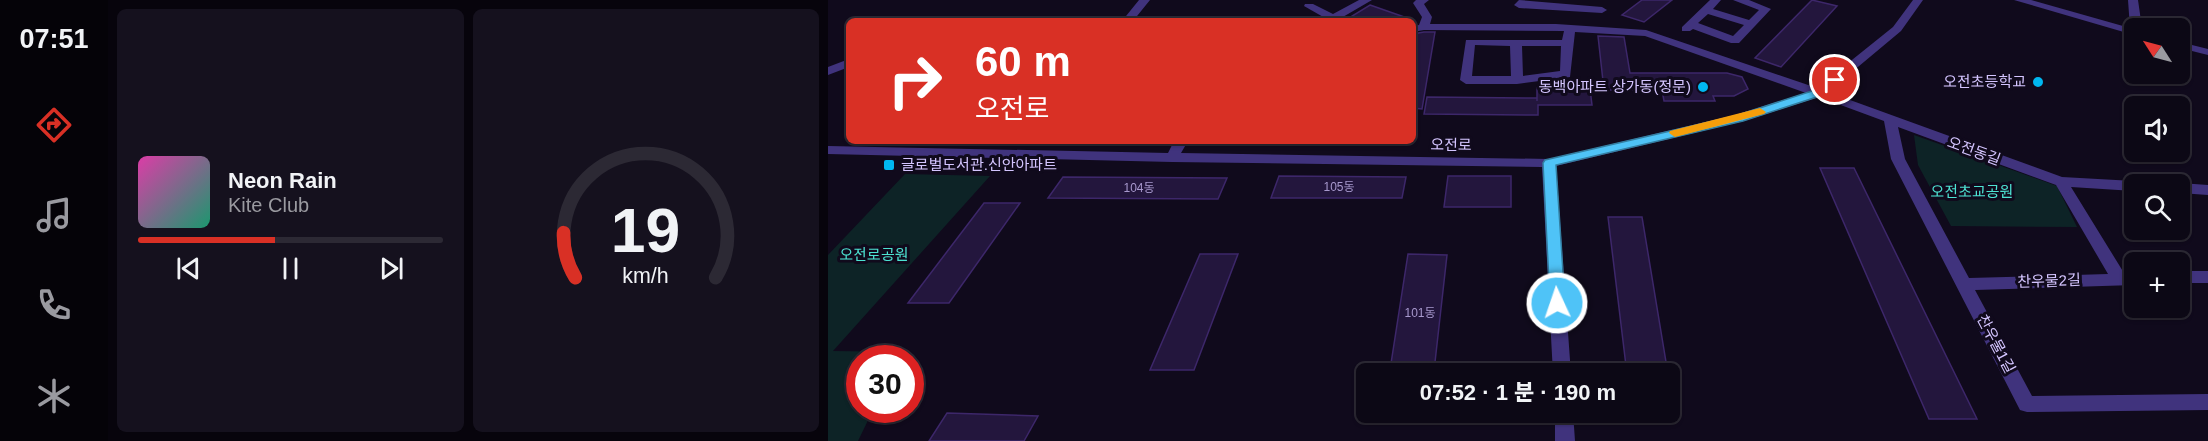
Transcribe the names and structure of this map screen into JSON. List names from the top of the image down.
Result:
{
  "streets": {
    "street": [
      "오전로",
      "오전동길",
      "찬우물2길",
      "찬우물1길"
    ]
  },
  "crossings": [
    ["오전로", "오전동길"],
    ["오전동길", "찬우물1길"],
    ["찬우물2길", "찬우물1길"]
  ],
  "parks": ["오전초교공원", "오전로공원"],
  "places": {
    "other": ["오전초등학교", "동백아파트 상가동(정문)"],
    "transit": ["글로벌도서관.신안아파트"]
  },
  "house_numbers": ["105동", "104동", "101동"],
  "north": "top left",
  "page": {
    "tabs": "07:51",
    "map_buttons": "+",
    "turn": ["60 m", "오전로"],
    "song": ["Neon Rain", "Kite Club"],
    "limit": "30",
    "trip": "07:52 · 1 분 · 190 m",
    "gauge": ["19", "km/h"]
  }
}
